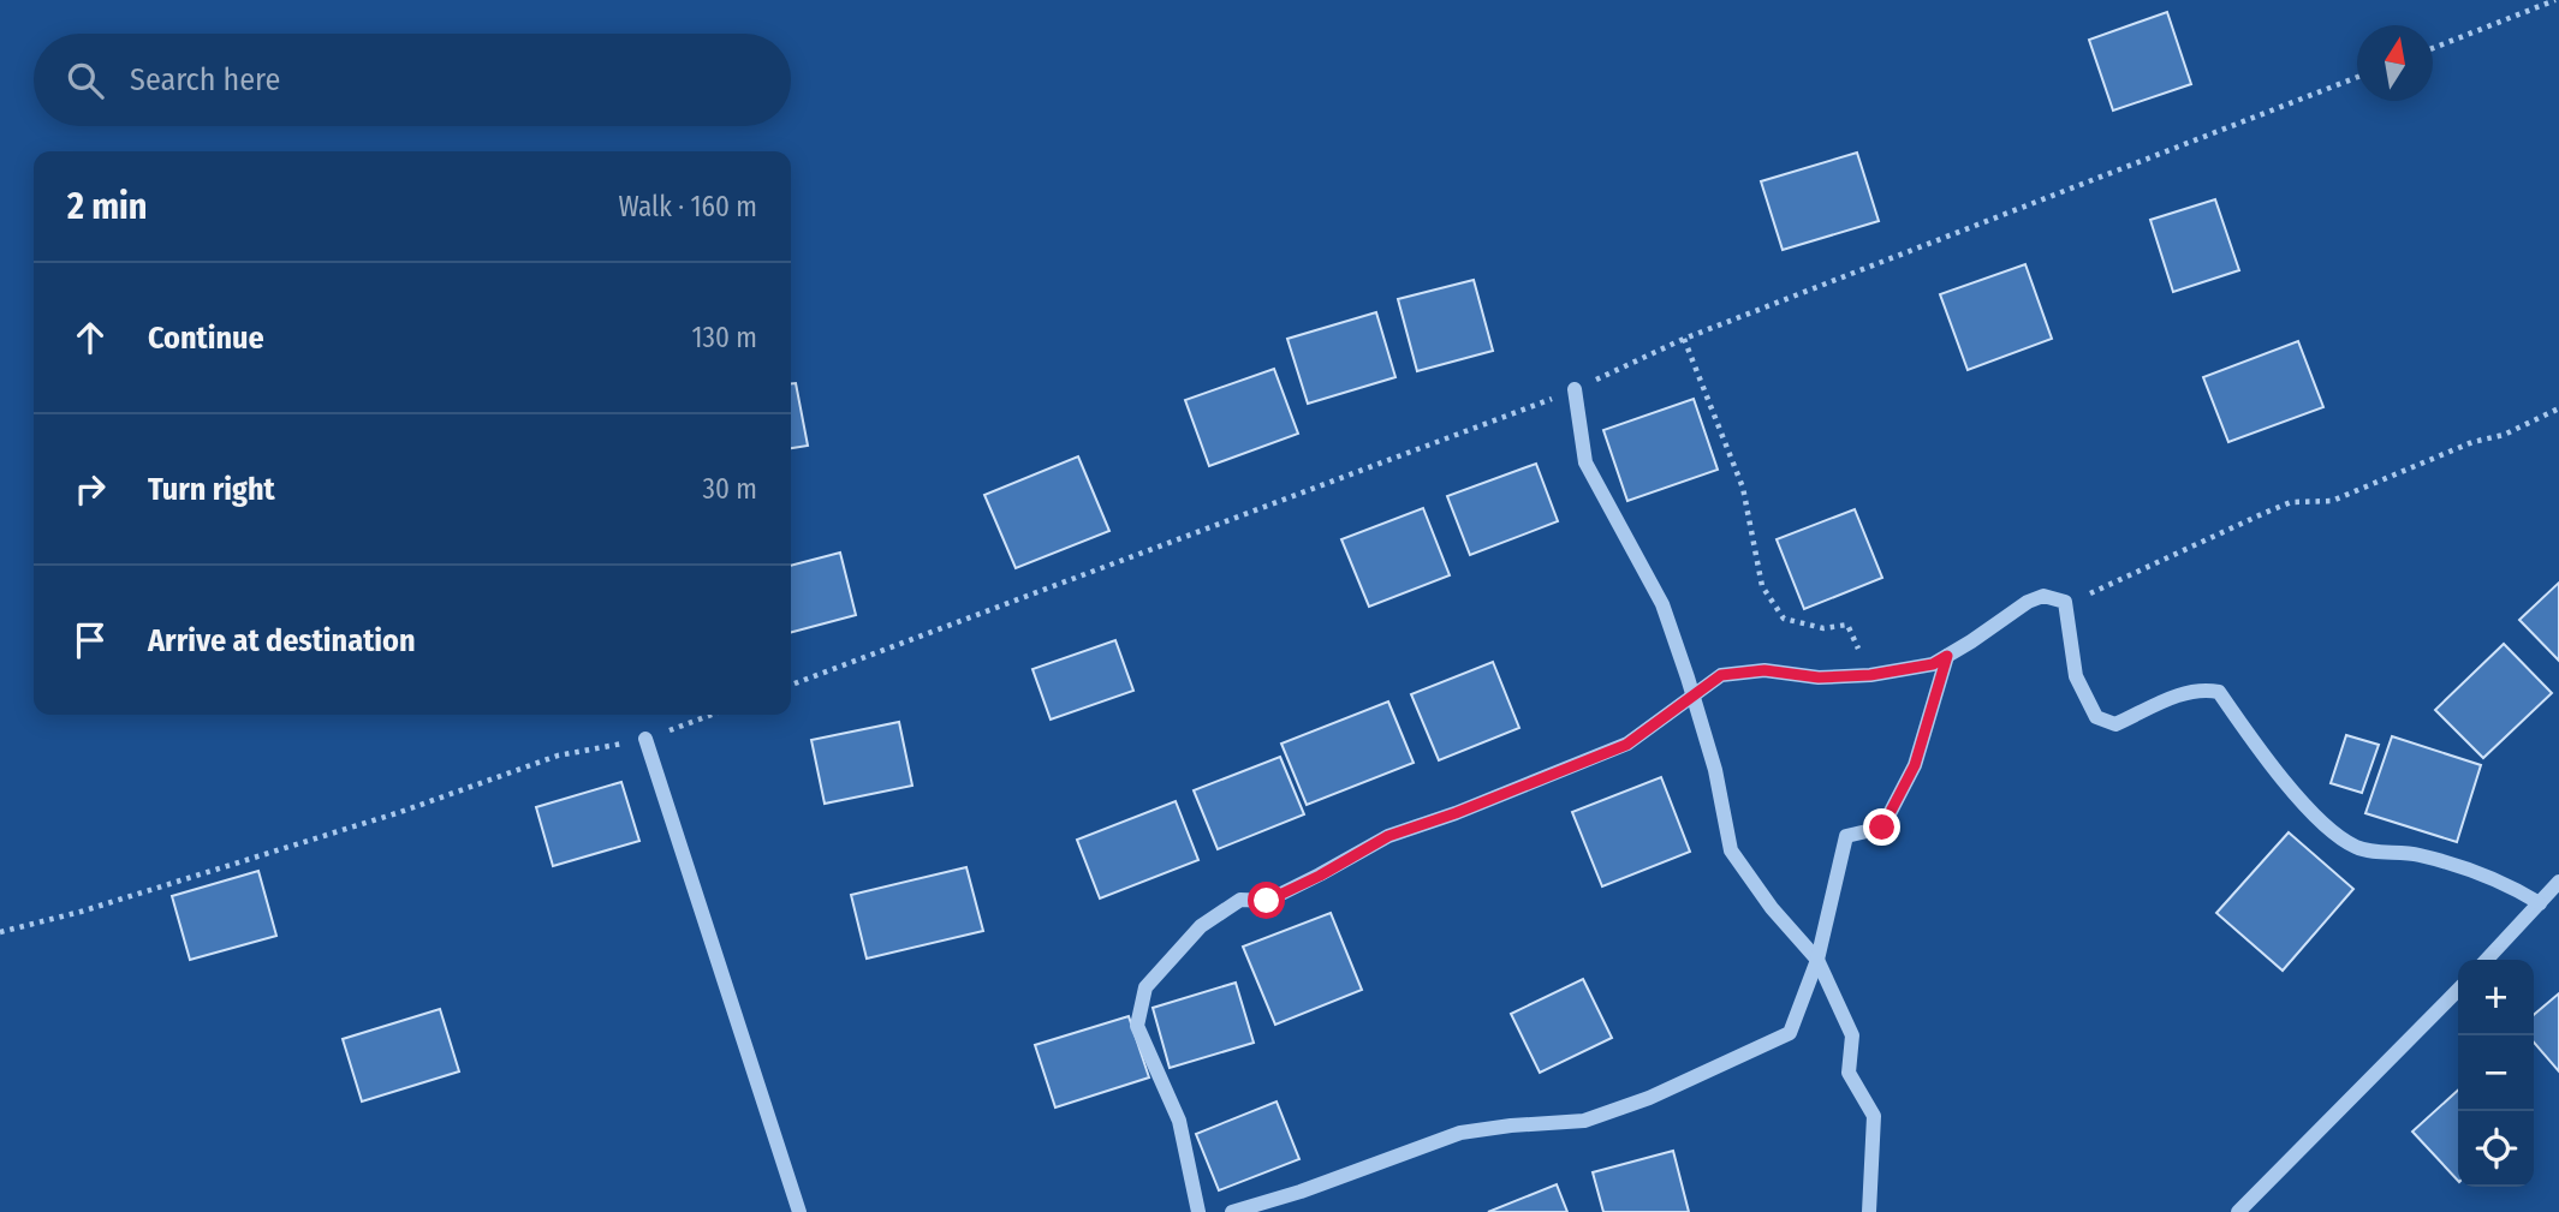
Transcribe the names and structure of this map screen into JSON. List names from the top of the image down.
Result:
{
  "north": "top",
  "page": {
    "search": "Search here",
    "heading": ["2 min", "Walk · 160 m"],
    "list": [
      ["Continue", "130 m"],
      ["Turn right", "30 m"],
      "Arrive at destination"
    ],
    "map_buttons": ["+", "−"]
  }
}
